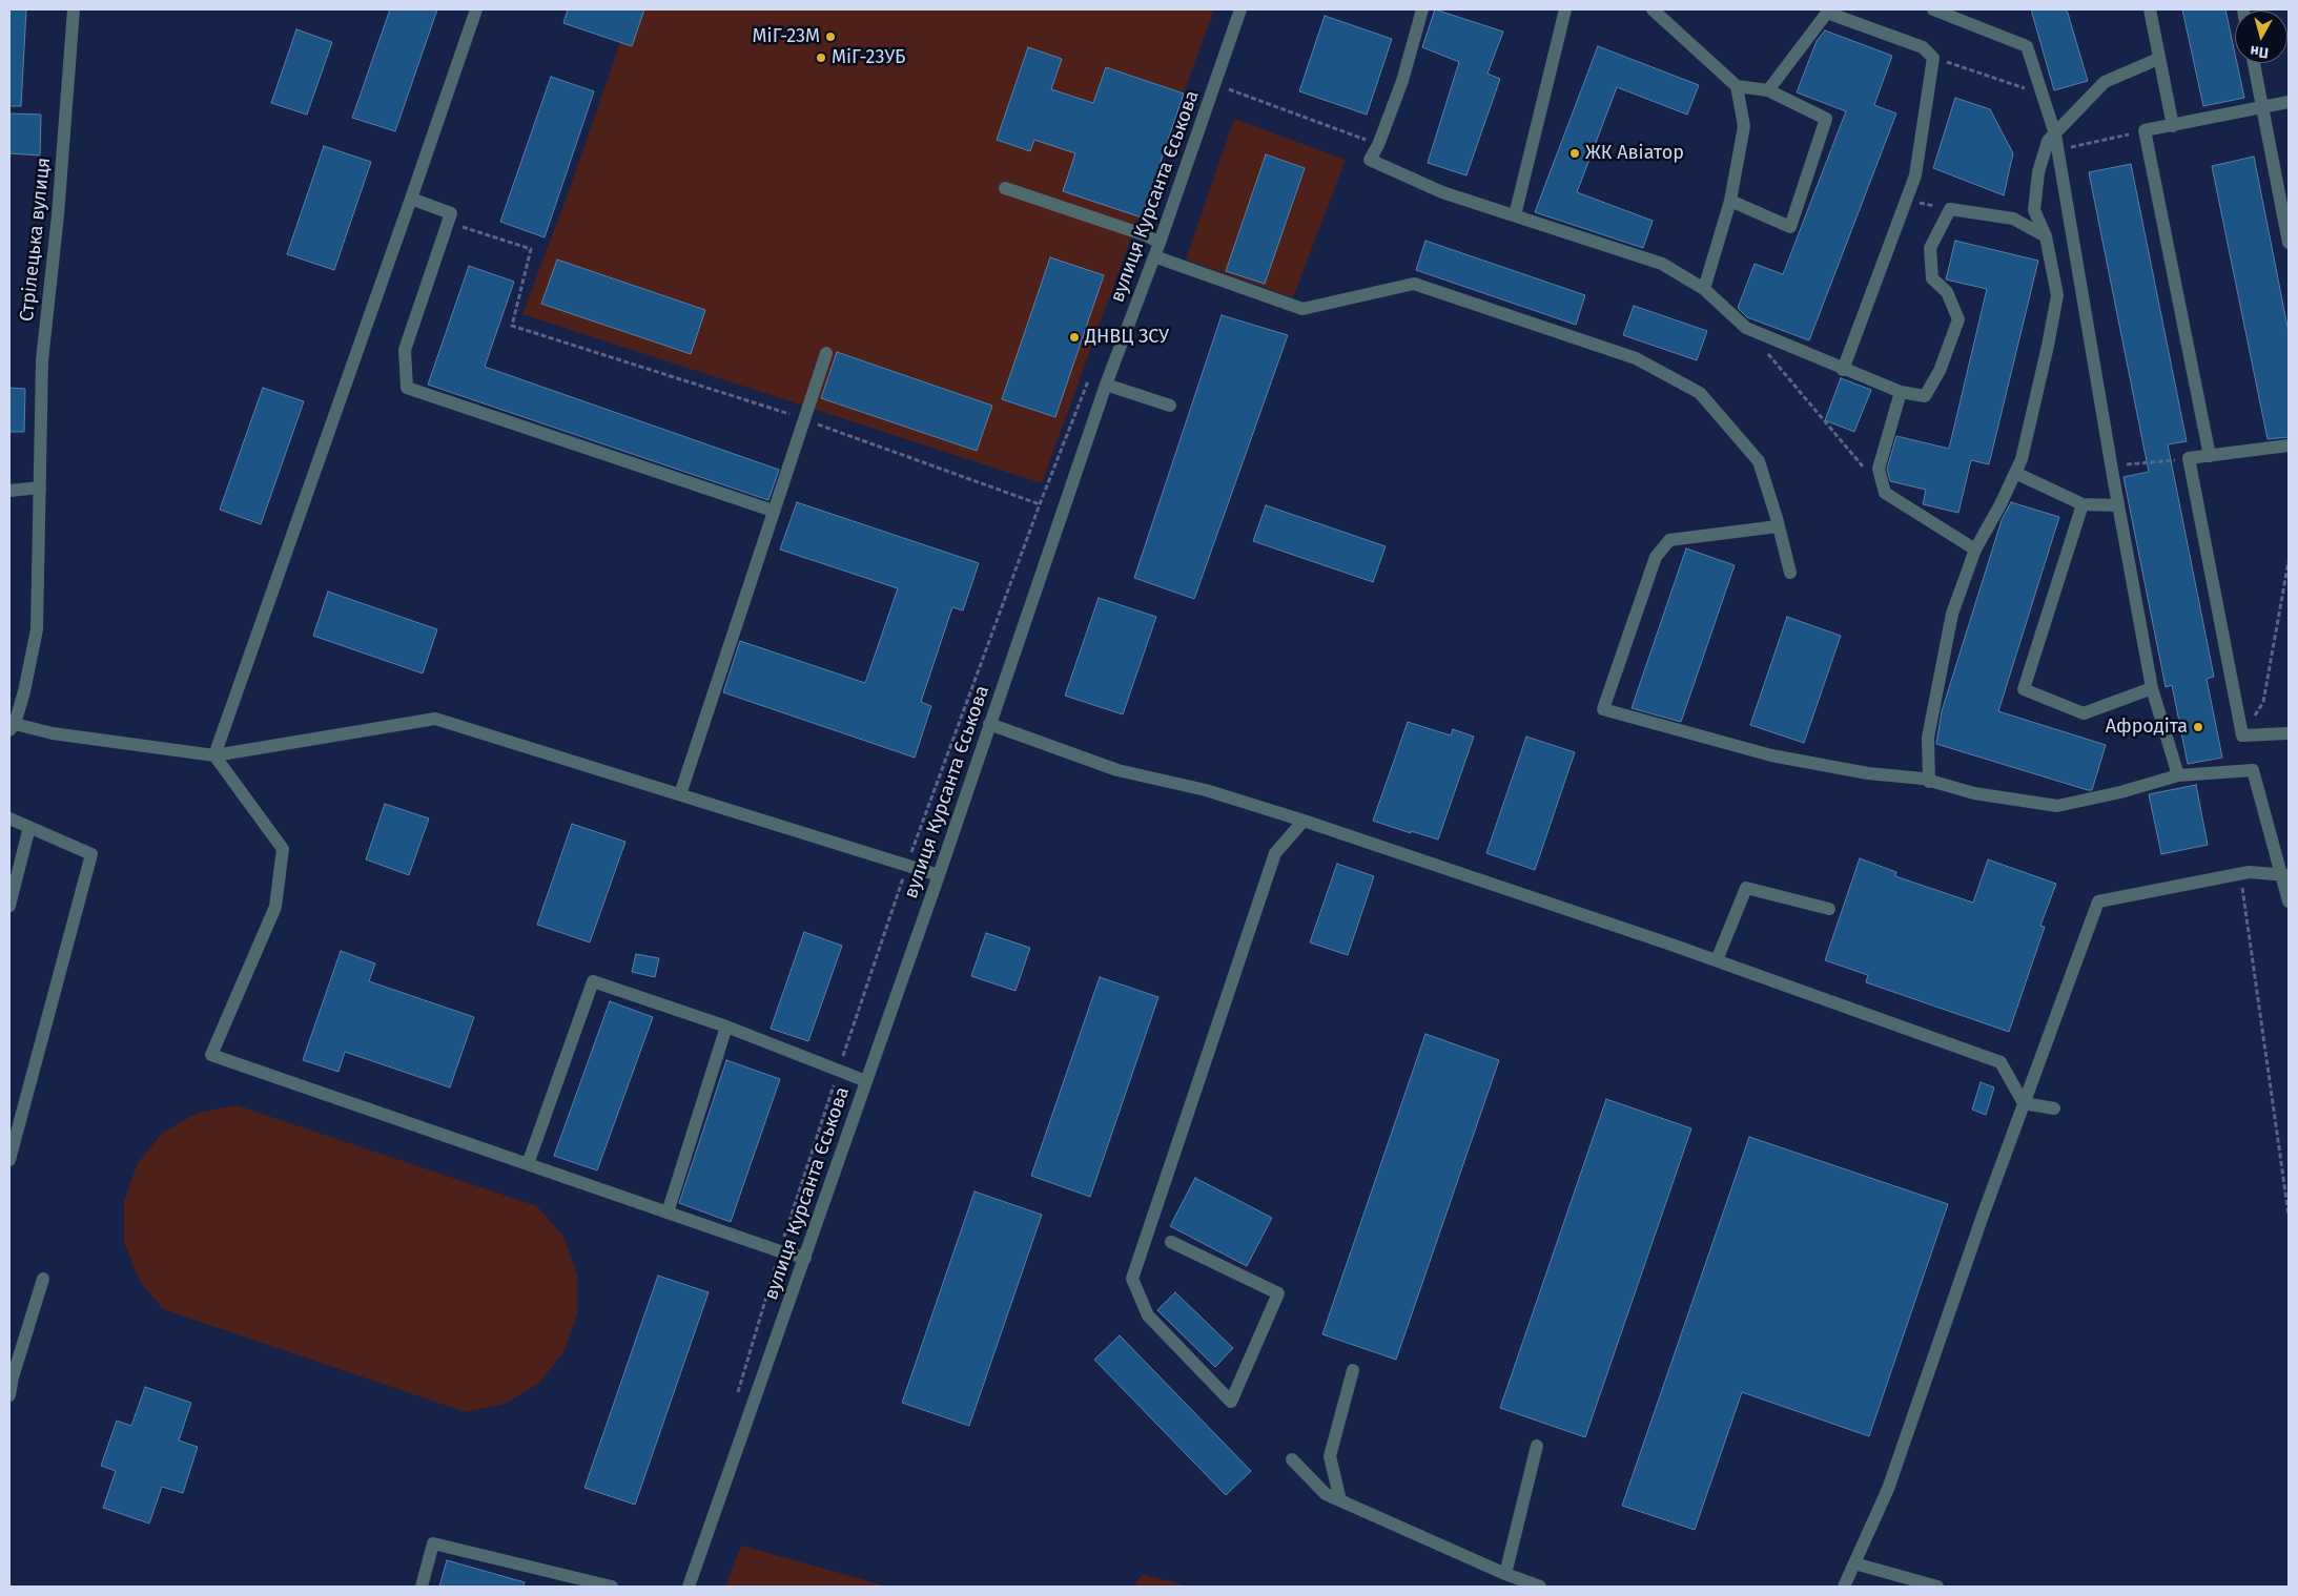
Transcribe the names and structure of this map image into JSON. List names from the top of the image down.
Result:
{
  "streets": {
    "street": ["вулиця Курсанта Єськова", "Стрілецька вулиця"]
  },
  "places": [
    "МіГ-23М",
    "МіГ-23УБ",
    "ЖК Авіатор",
    "ДНВЦ ЗСУ",
    "Афродіта"
  ],
  "north": "bottom"
}
